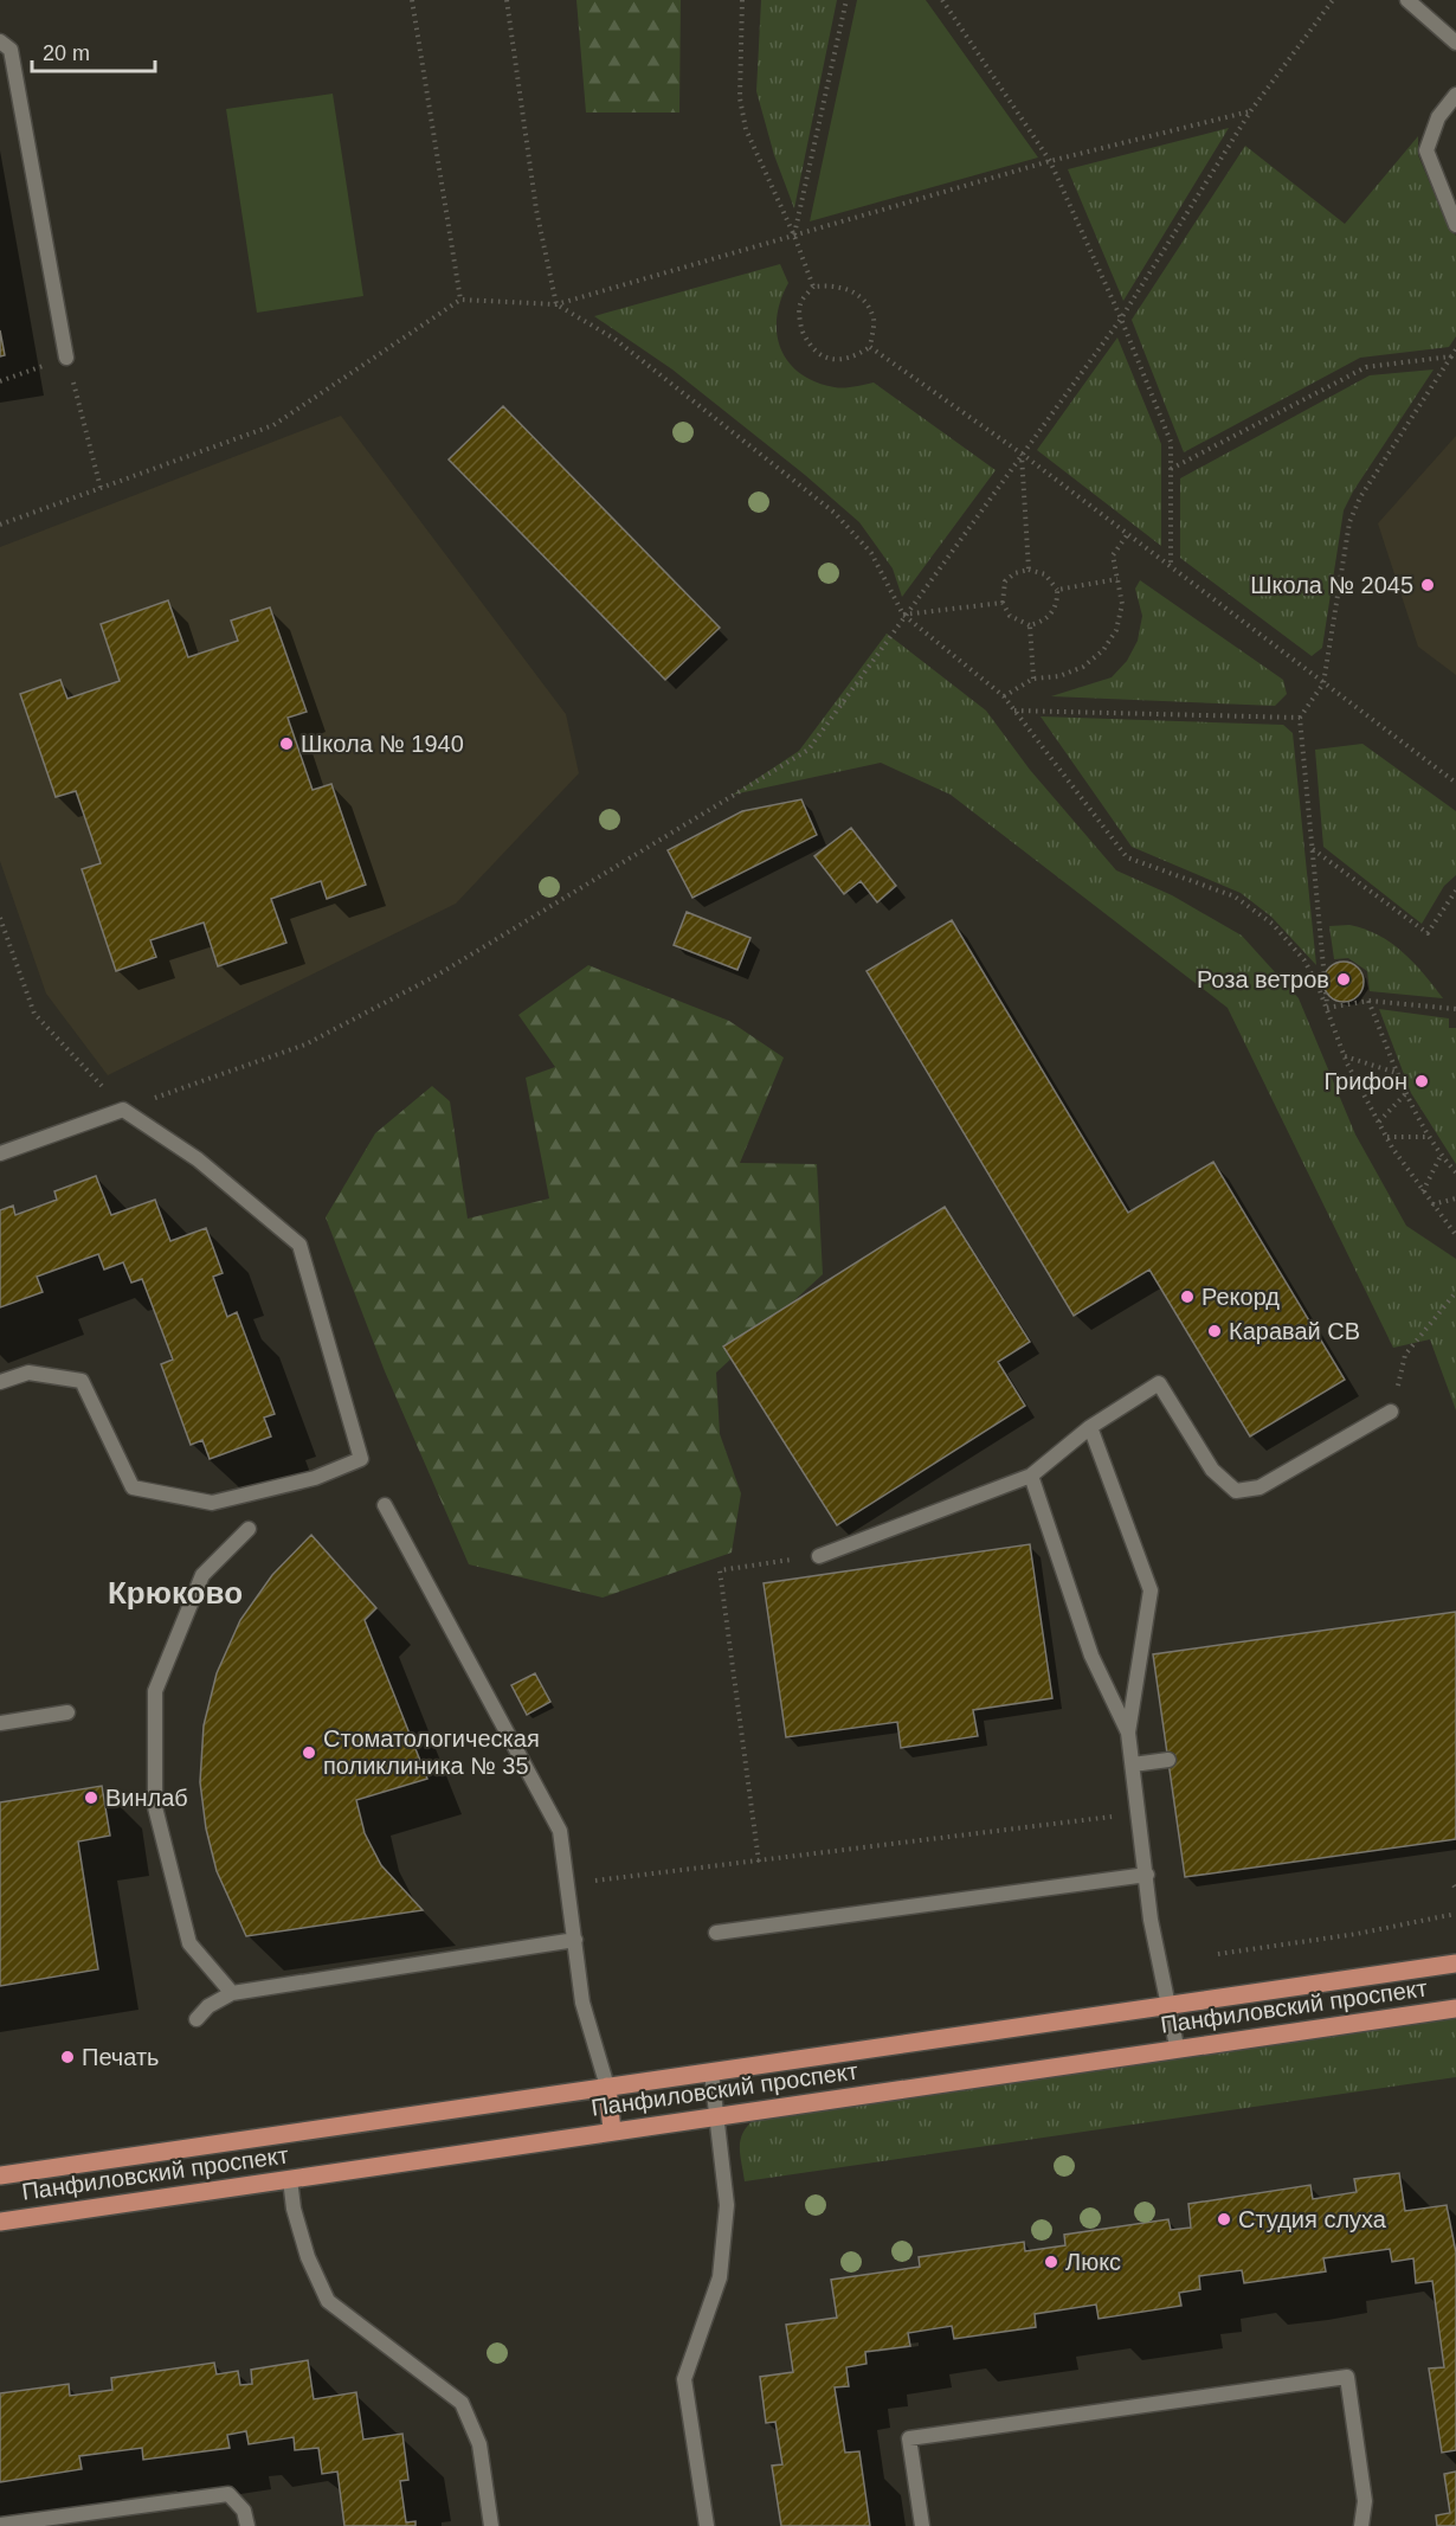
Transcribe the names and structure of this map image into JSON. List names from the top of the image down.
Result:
{
  "streets": {
    "main road": ["Панфиловский проспект"]
  },
  "districts": ["Крюково"],
  "places": [
    "Школа № 2045",
    "Школа № 1940",
    "Роза ветров",
    "Грифон",
    "Рекорд",
    "Каравай СВ",
    "Стоматологическая поликлиника № 35",
    "Винлаб",
    "Печать",
    "Студия слуха",
    "Люкс"
  ],
  "scale_bar": "20 m"
}
